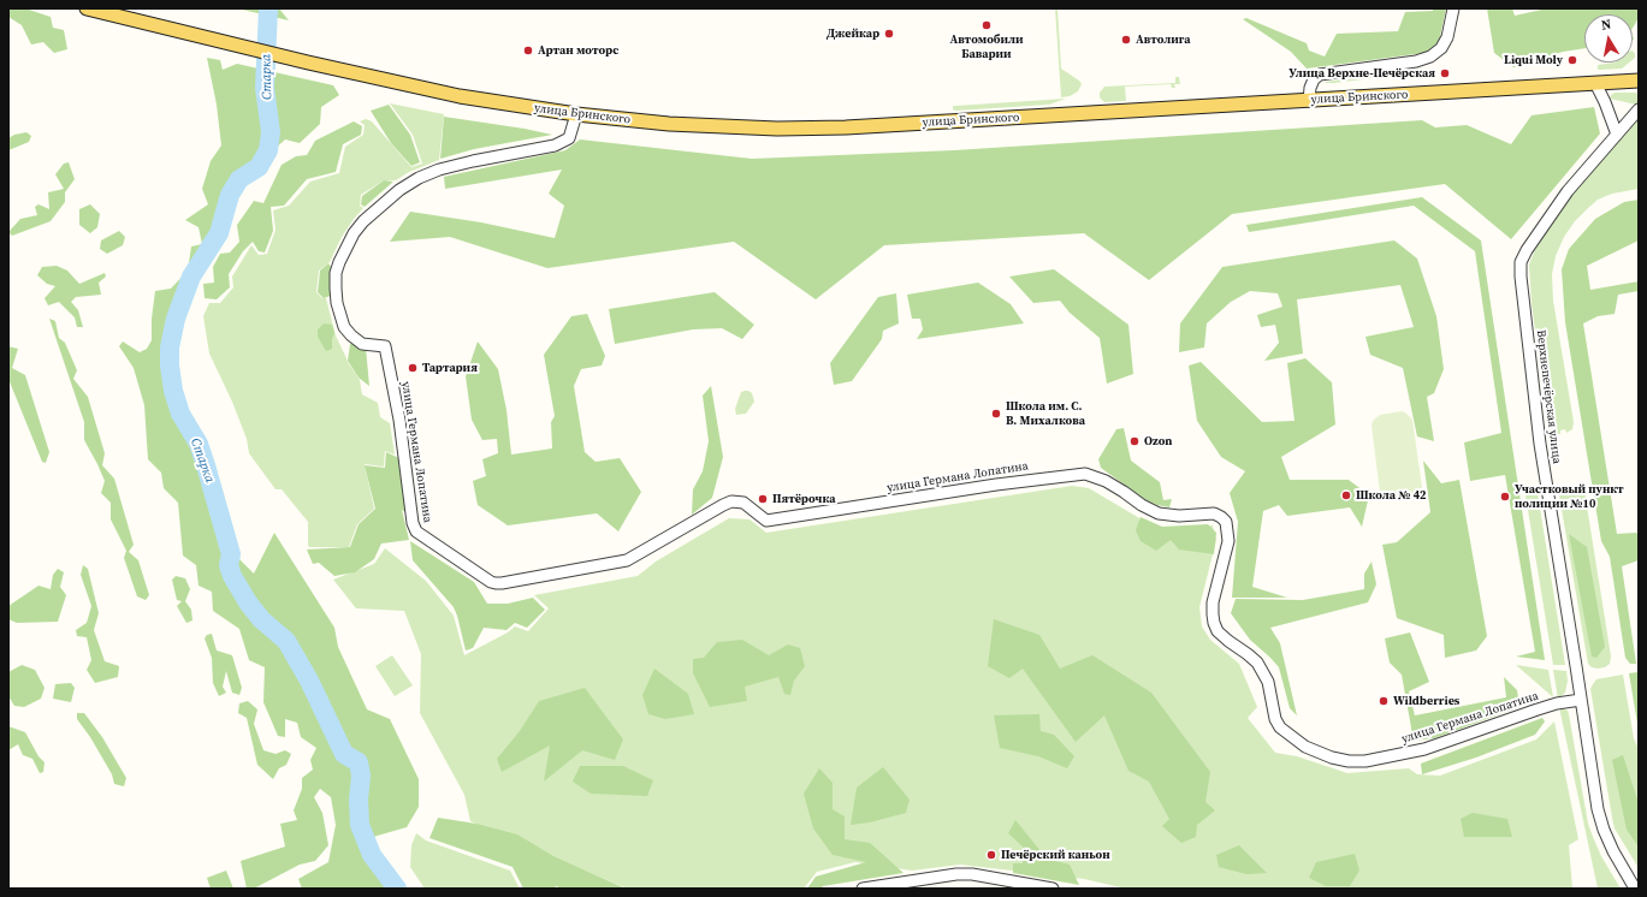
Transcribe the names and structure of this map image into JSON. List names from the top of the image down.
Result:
{
  "streets": {
    "main road": ["улица Бринского"],
    "street": ["Верхнепечёрская улица", "улица Германа Лопатина"]
  },
  "crossings": [
    ["улица Бринского", "улица Германа Лопатина"],
    ["Верхнепечёрская улица", "улица Германа Лопатина"]
  ],
  "water": ["Старка"],
  "places": [
    "Автомобили Баварии",
    "Джейкар",
    "Автолига",
    "Артан моторс",
    "Liqui Moly",
    "Улица Верхне-Печёрская",
    "Тартария",
    "Школа им. С. В. Михалкова",
    "Ozon",
    "Школа № 42",
    "Участковый пункт полиции №10",
    "Пятёрочка",
    "Wildberries",
    "Печёрский каньон"
  ],
  "north": "top"
}
